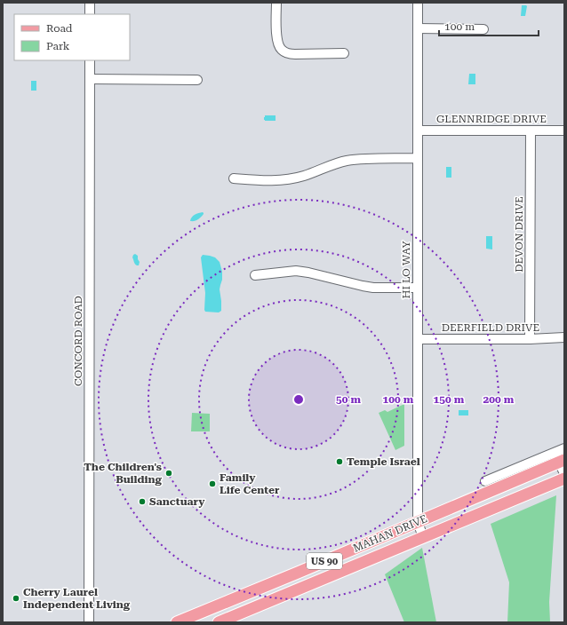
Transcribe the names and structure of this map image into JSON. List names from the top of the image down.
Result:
{
  "streets": {
    "main road": ["MAHAN DRIVE", "US 90"],
    "street": [
      "GLENNRIDGE DRIVE",
      "DEVON DRIVE",
      "HI LO WAY",
      "DEERFIELD DRIVE",
      "CONCORD ROAD"
    ]
  },
  "crossings": [
    ["GLENNRIDGE DRIVE", "DEVON DRIVE"],
    ["GLENNRIDGE DRIVE", "HI LO WAY"],
    ["DEVON DRIVE", "DEERFIELD DRIVE"],
    ["HI LO WAY", "DEERFIELD DRIVE"],
    ["HI LO WAY", "MAHAN DRIVE"]
  ],
  "places": [
    "Temple Israel",
    "The Children's Building",
    "Family Life Center",
    "Sanctuary",
    "Cherry Laurel Independent Living"
  ],
  "legend": ["Road", "Park"],
  "scale_bar": "100 m",
  "rings": [
    "50 m",
    "100 m",
    "150 m",
    "200 m"
  ]
}
